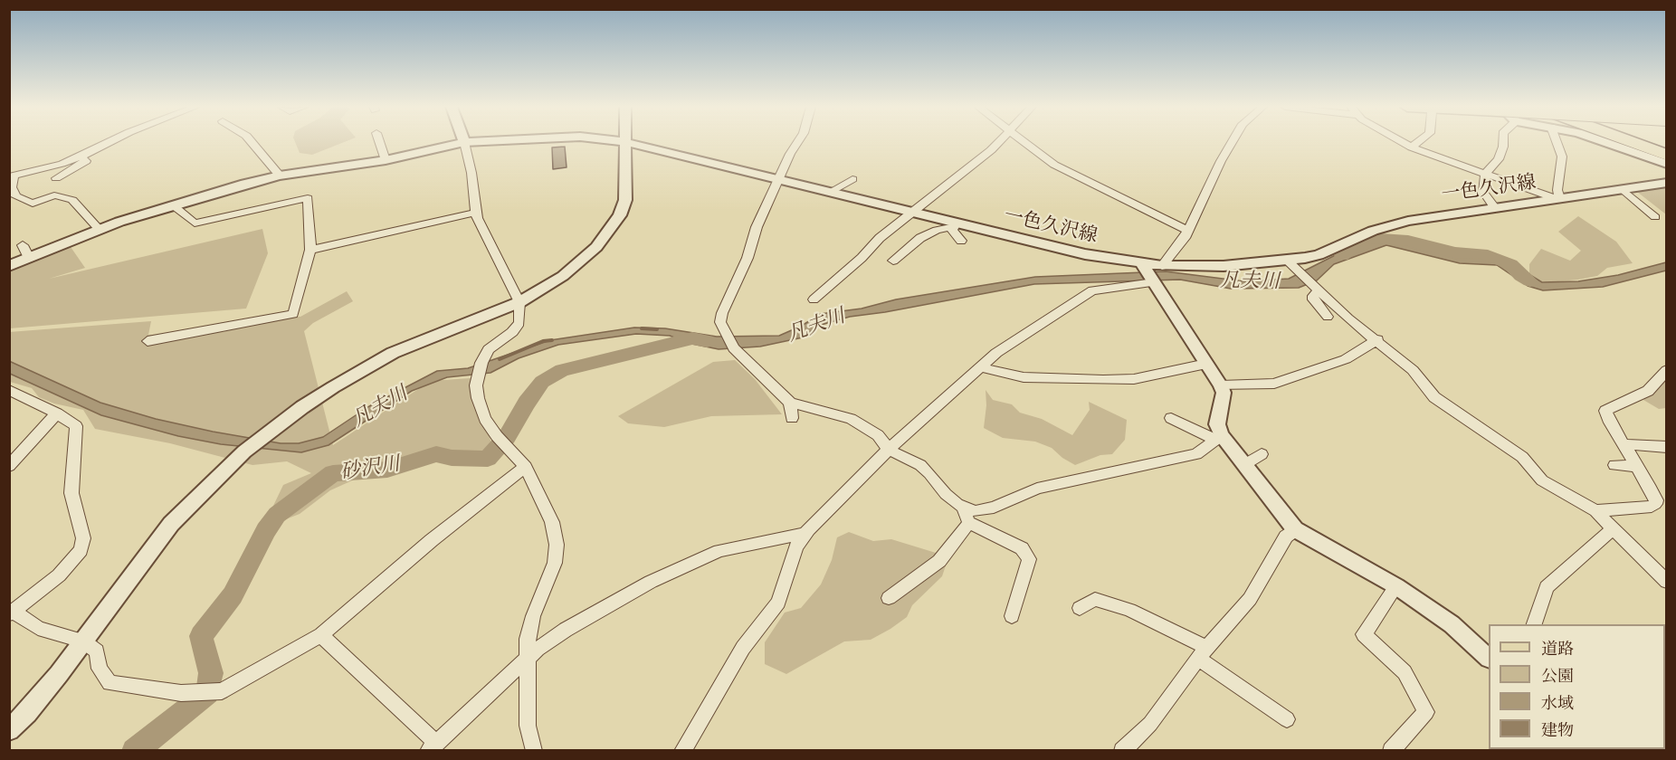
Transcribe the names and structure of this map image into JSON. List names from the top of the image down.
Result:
{
  "streets": {
    "street": ["一色久沢線"]
  },
  "water": ["凡夫川", "砂沢川"],
  "legend": [
    "道路",
    "公園",
    "水域",
    "建物"
  ]
}
